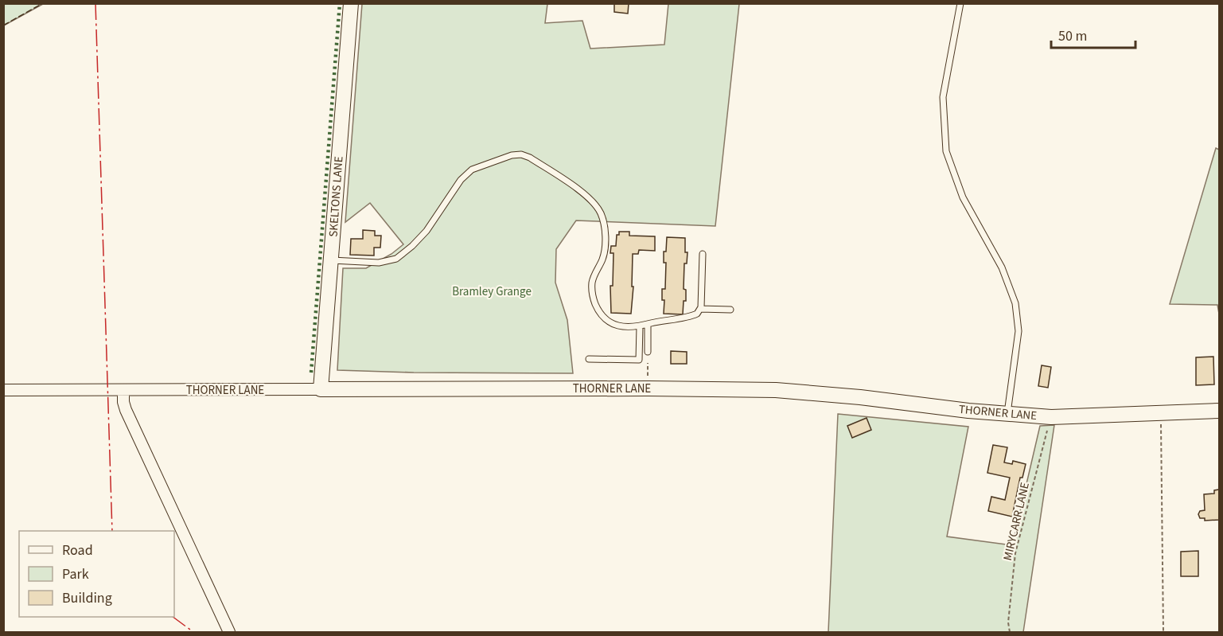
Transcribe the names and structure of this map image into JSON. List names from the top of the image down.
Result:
{
  "streets": {
    "street": ["SKELTONS LANE", "THORNER LANE"],
    "path": ["MIRYCARR LANE"]
  },
  "crossings": [
    ["SKELTONS LANE", "THORNER LANE"],
    ["THORNER LANE", "MIRYCARR LANE"]
  ],
  "parks": ["Bramley Grange"],
  "legend": ["Road", "Park", "Building"],
  "scale_bar": "50 m"
}
